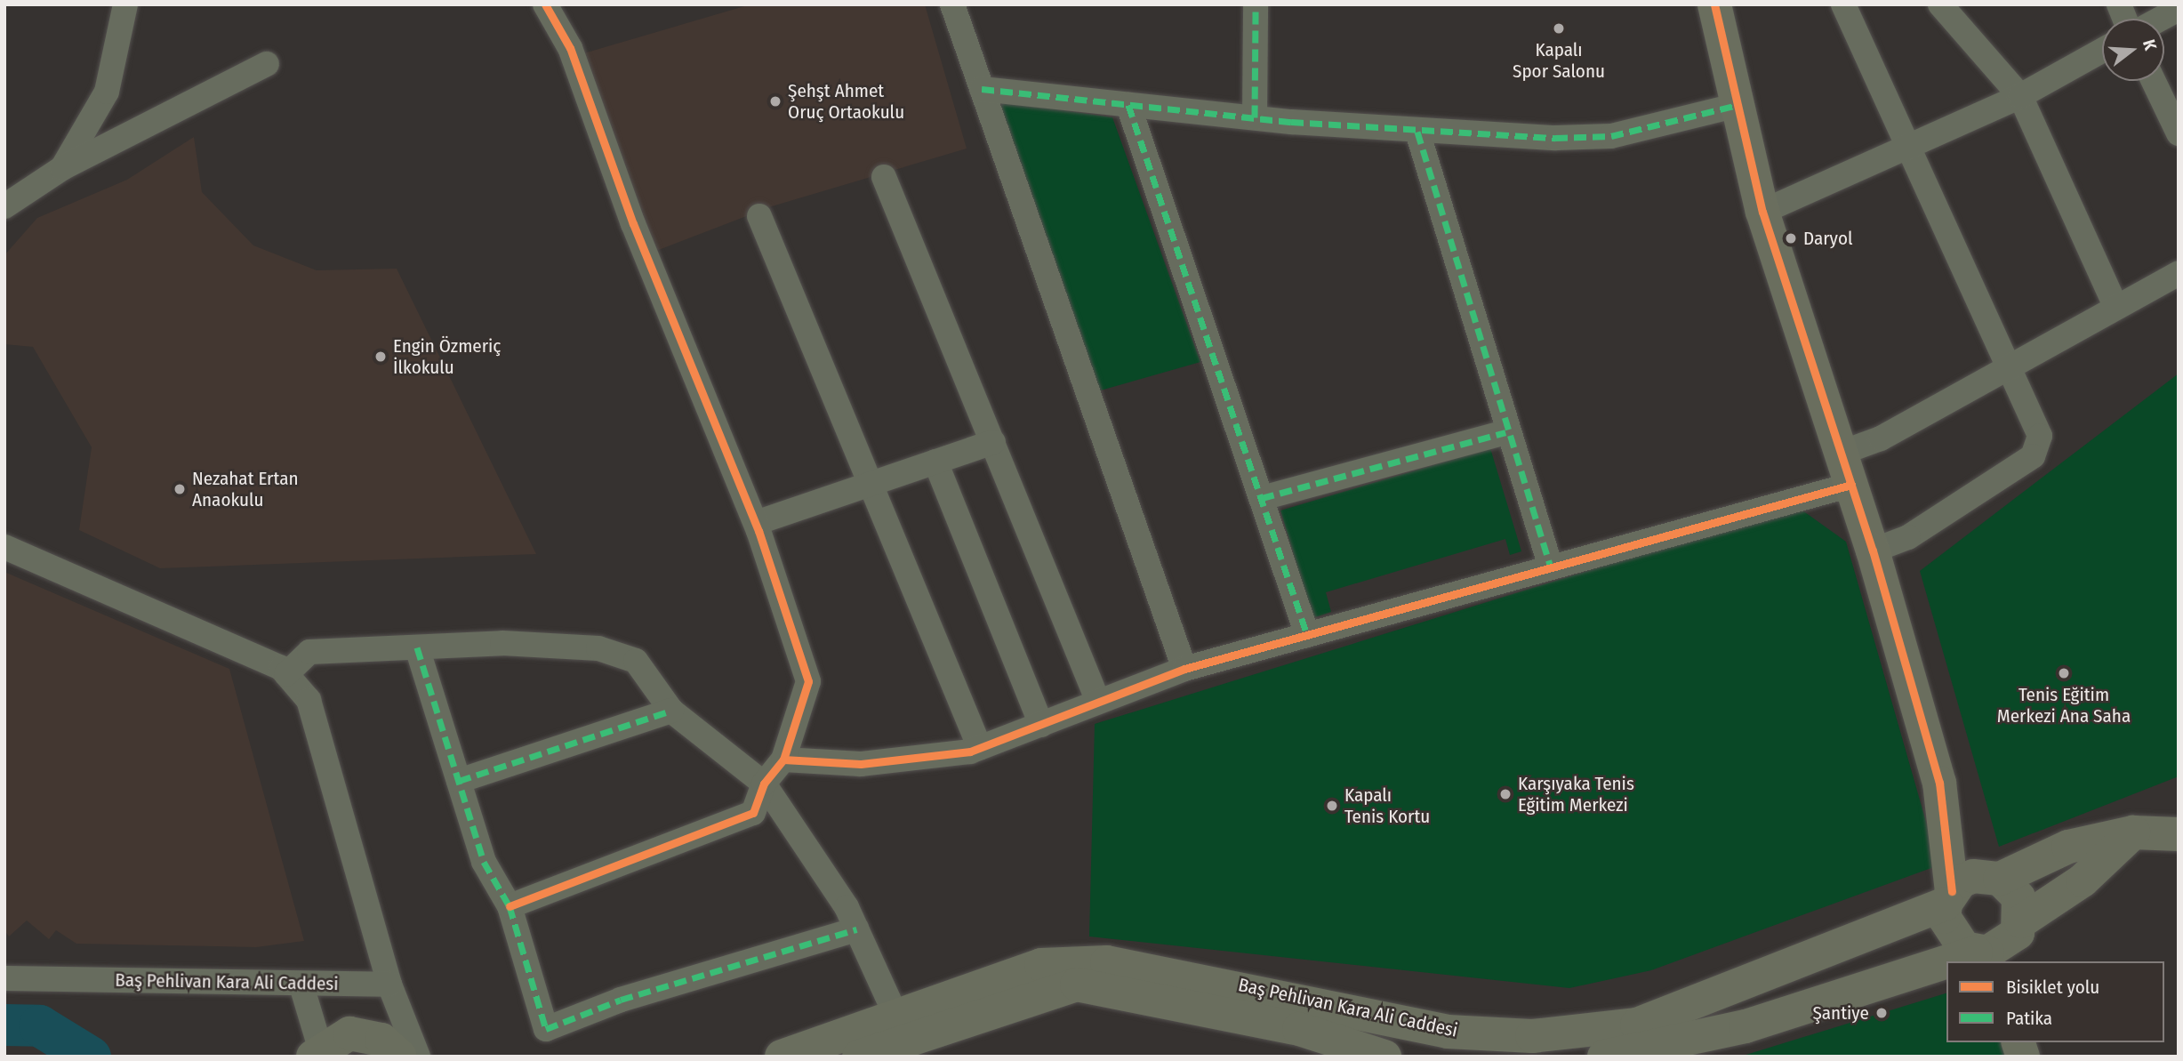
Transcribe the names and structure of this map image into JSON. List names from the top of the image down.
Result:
{
  "streets": {
    "main road": ["Baş Pehlivan Kara Ali Caddesi"]
  },
  "places": [
    "Kapalı Spor Salonu",
    "Şehşt Ahmet Oruç Ortaokulu",
    "Daryol",
    "Engin Özmeriç İlkokulu",
    "Nezahat Ertan Anaokulu",
    "Tenis Eğitim Merkezi Ana Saha",
    "Karşıyaka Tenis Eğitim Merkezi",
    "Kapalı Tenis Kortu",
    "Şantiye"
  ],
  "legend": ["Bisiklet yolu", "Patika"],
  "north": "right"
}
